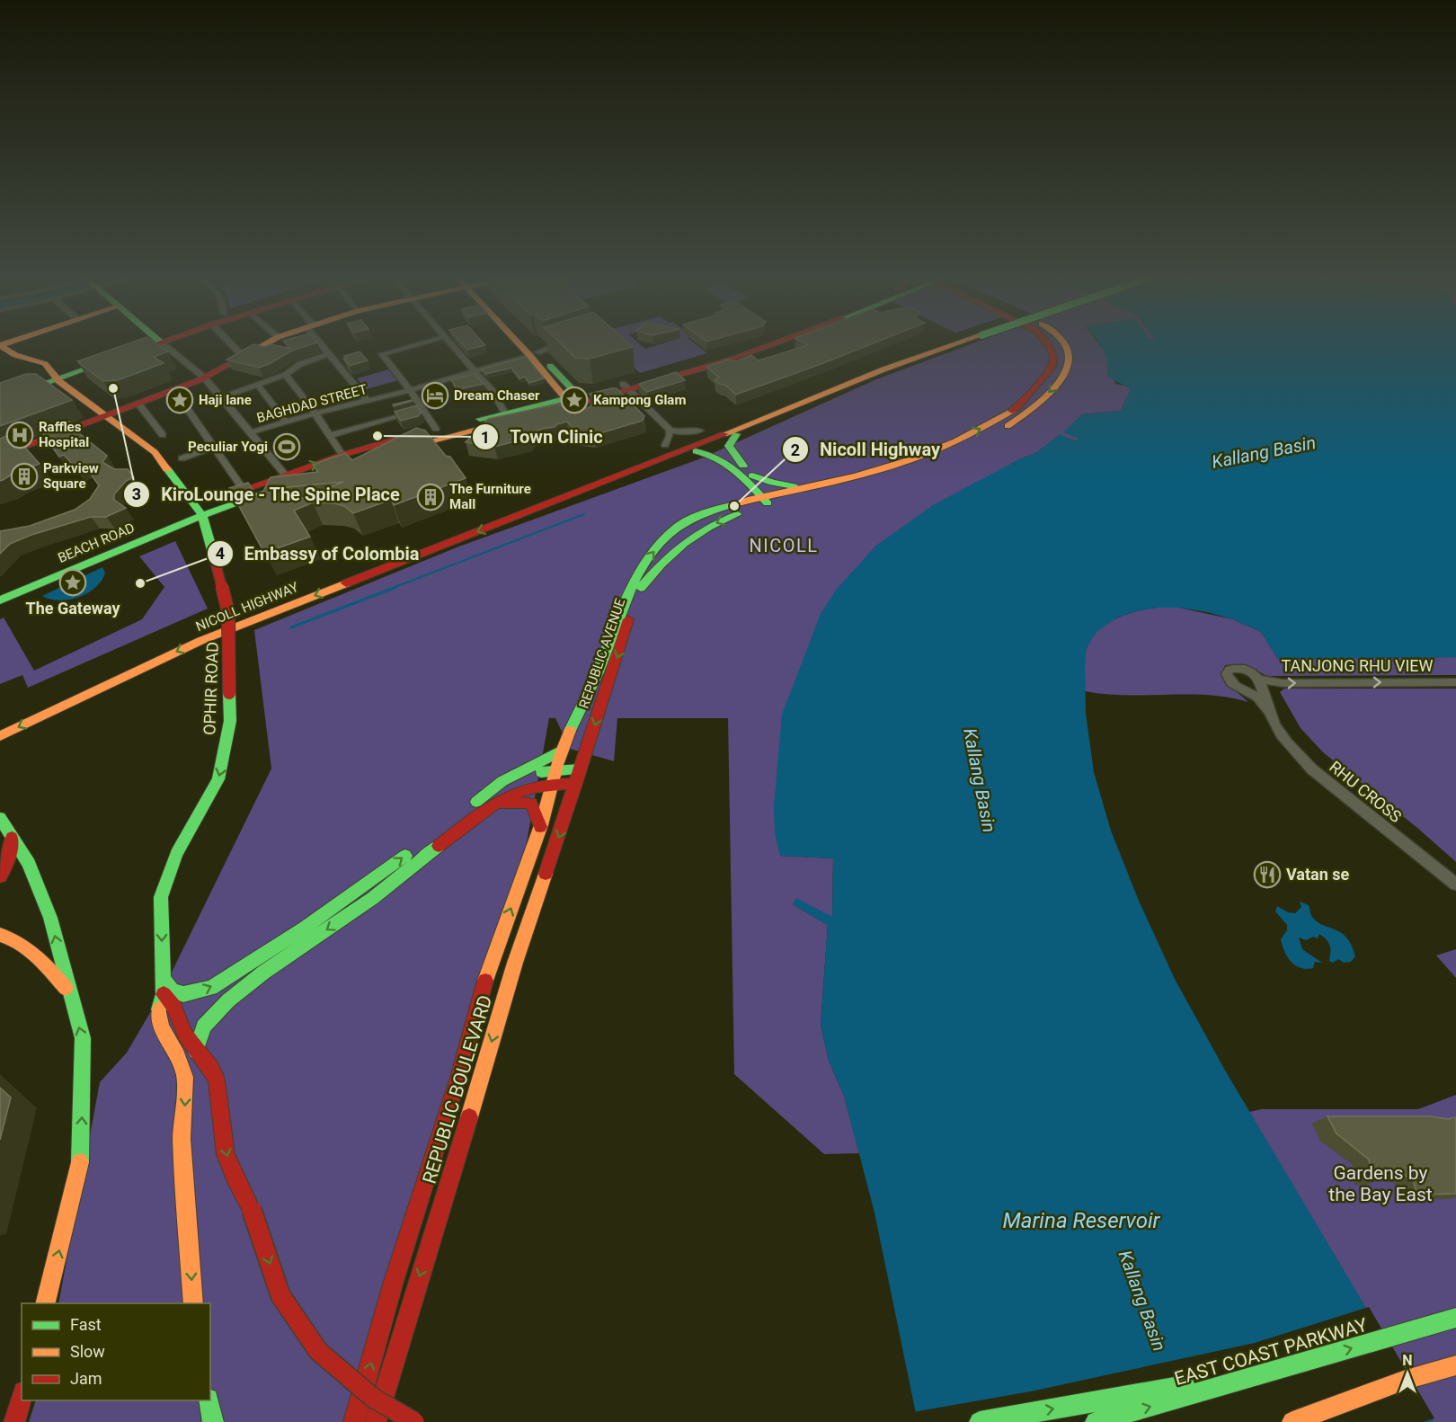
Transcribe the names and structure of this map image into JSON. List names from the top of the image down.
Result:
{
  "streets": {
    "main road": [
      "BEACH ROAD",
      "NICOLL HIGHWAY",
      "REPUBLIC AVENUE",
      "OPHIR ROAD",
      "REPUBLIC BOULEVARD",
      "EAST COAST PARKWAY"
    ],
    "street": ["BAGHDAD STREET", "TANJONG RHU VIEW", "RHU CROSS"]
  },
  "crossings": [
    ["BEACH ROAD", "OPHIR ROAD"],
    ["REPUBLIC AVENUE", "REPUBLIC BOULEVARD"],
    ["TANJONG RHU VIEW", "RHU CROSS"]
  ],
  "one_way": ["TANJONG RHU VIEW", "OPHIR ROAD"],
  "districts": ["NICOLL"],
  "water": ["Kallang Basin", "Marina Reservoir"],
  "parks": ["Gardens by the Bay East"],
  "places": {
    "other": [
      "KiroLounge - The Spine Place",
      "Town Clinic",
      "Nicoll Highway",
      "Embassy of Colombia"
    ],
    "hotel": ["Dream Chaser"],
    "place": ["Haji lane", "Kampong Glam", "The Gateway"],
    "hospital": ["Raffles Hospital"],
    "sports": ["Peculiar Yogi"],
    "building": ["Parkview Square", "The Furniture Mall"],
    "restaurant": ["Vatan se"]
  },
  "legend": ["Fast", "Slow", "Jam"],
  "north": "top"
}
